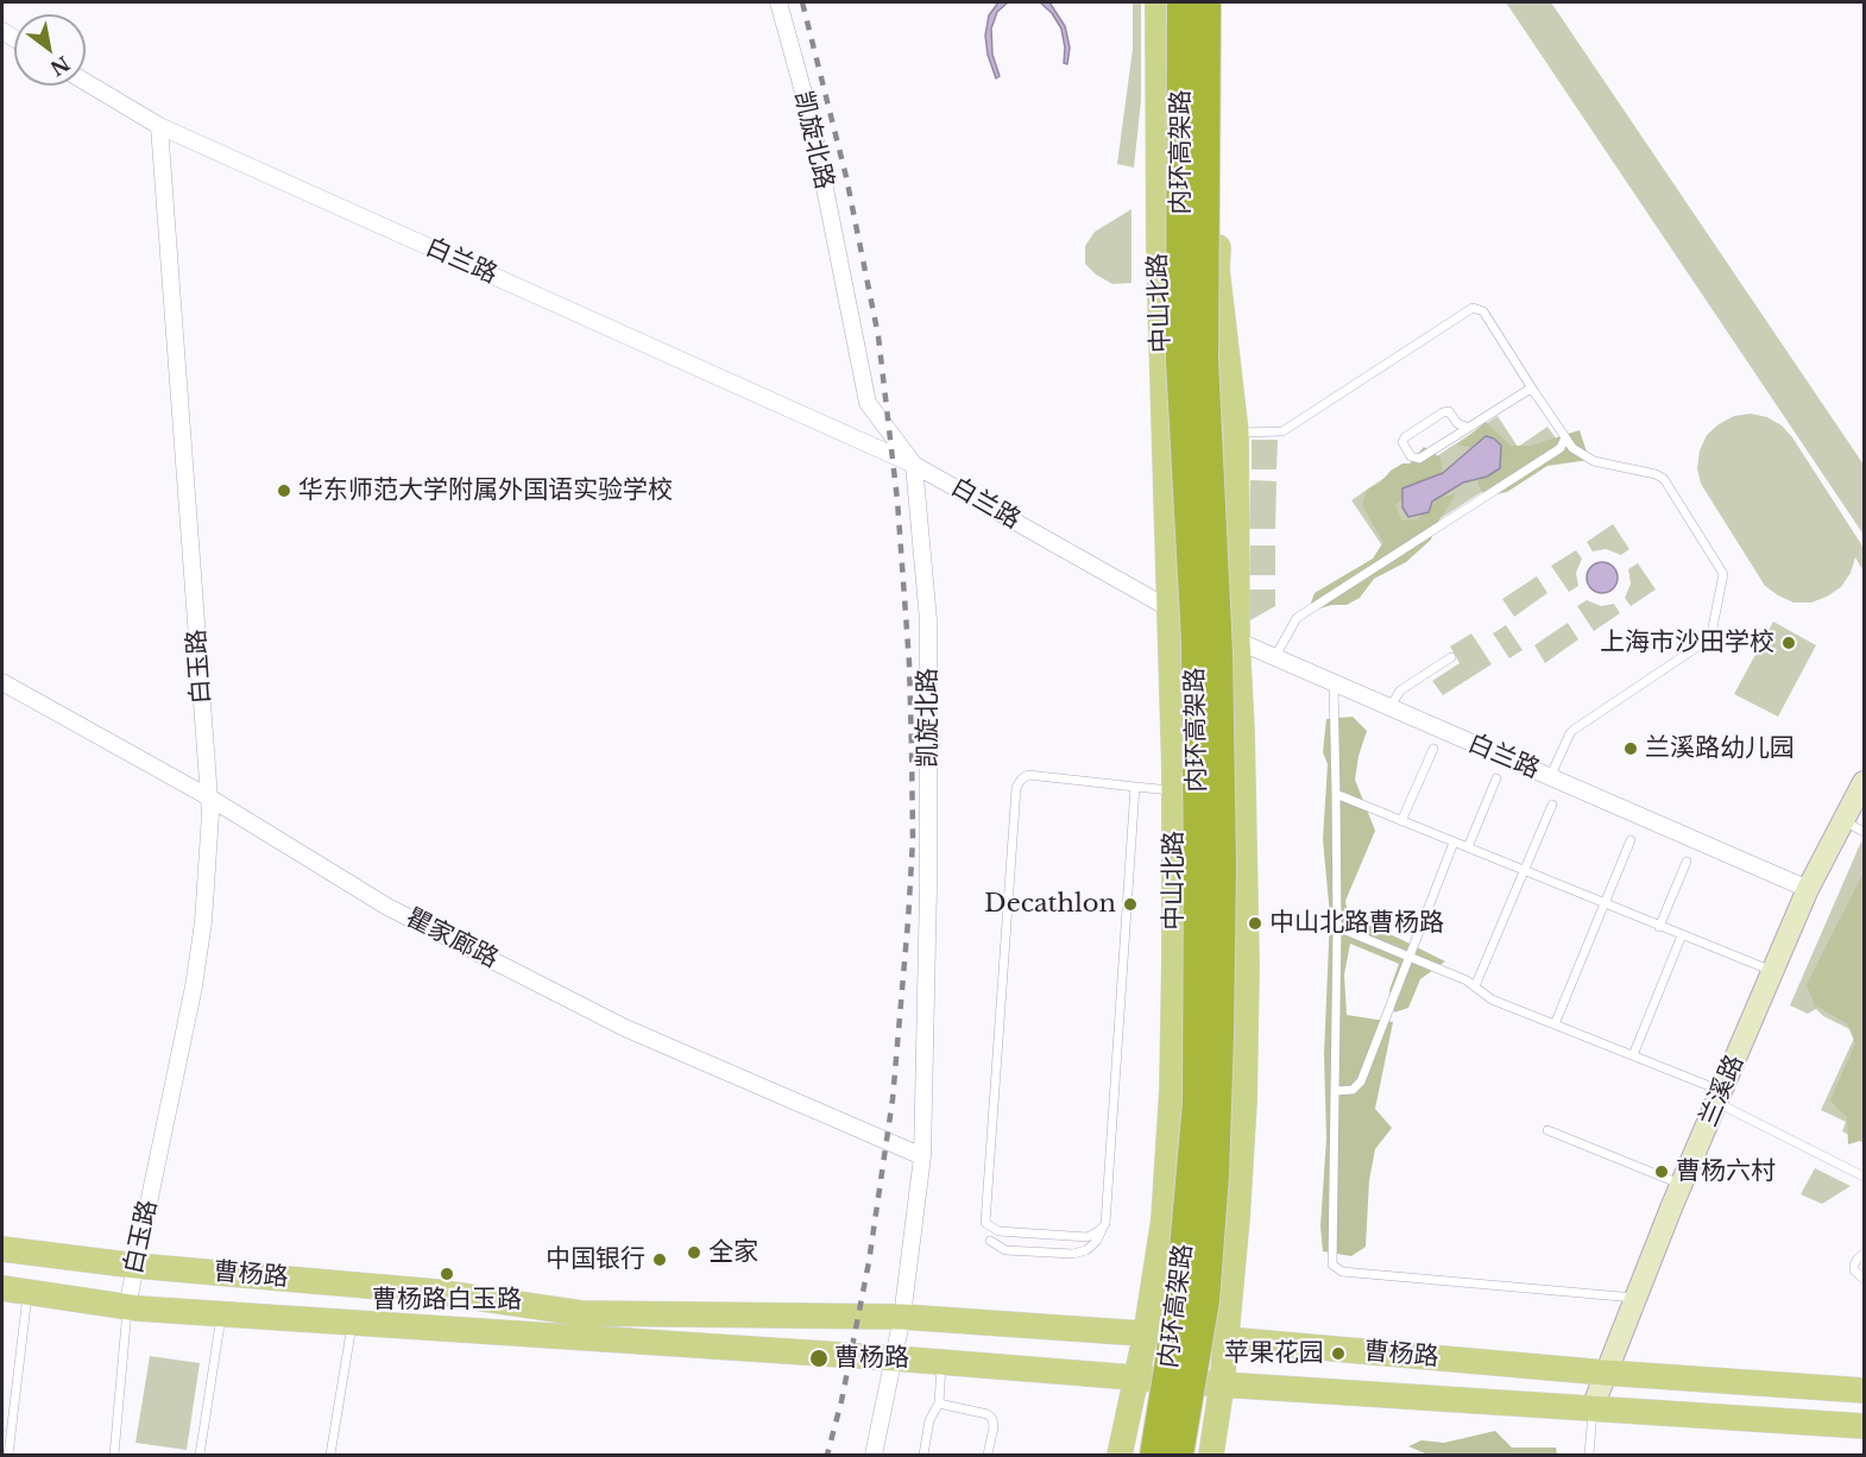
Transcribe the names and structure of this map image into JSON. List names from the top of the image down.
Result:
{
  "streets": {
    "highway": ["内环高架路"],
    "main road": ["中山北路", "曹杨路"],
    "street": [
      "凯旋北路",
      "白兰路",
      "白玉路",
      "瞿家廊路",
      "兰溪路"
    ]
  },
  "crossings": [
    ["凯旋北路", "白兰路"],
    ["凯旋北路", "瞿家廊路"],
    ["凯旋北路", "曹杨路"],
    ["白兰路", "中山北路"],
    ["白兰路", "白玉路"],
    ["白兰路", "兰溪路"],
    ["中山北路", "曹杨路"],
    ["白玉路", "瞿家廊路"],
    ["白玉路", "曹杨路"],
    ["兰溪路", "曹杨路"]
  ],
  "places": [
    "华东师范大学附属外国语实验学校",
    "上海市沙田学校",
    "兰溪路幼儿园",
    "Decathlon",
    "中山北路曹杨路",
    "曹杨六村",
    "全家",
    "中国银行",
    "曹杨路白玉路",
    "苹果花园",
    "曹杨路"
  ],
  "north": "bottom right"
}
